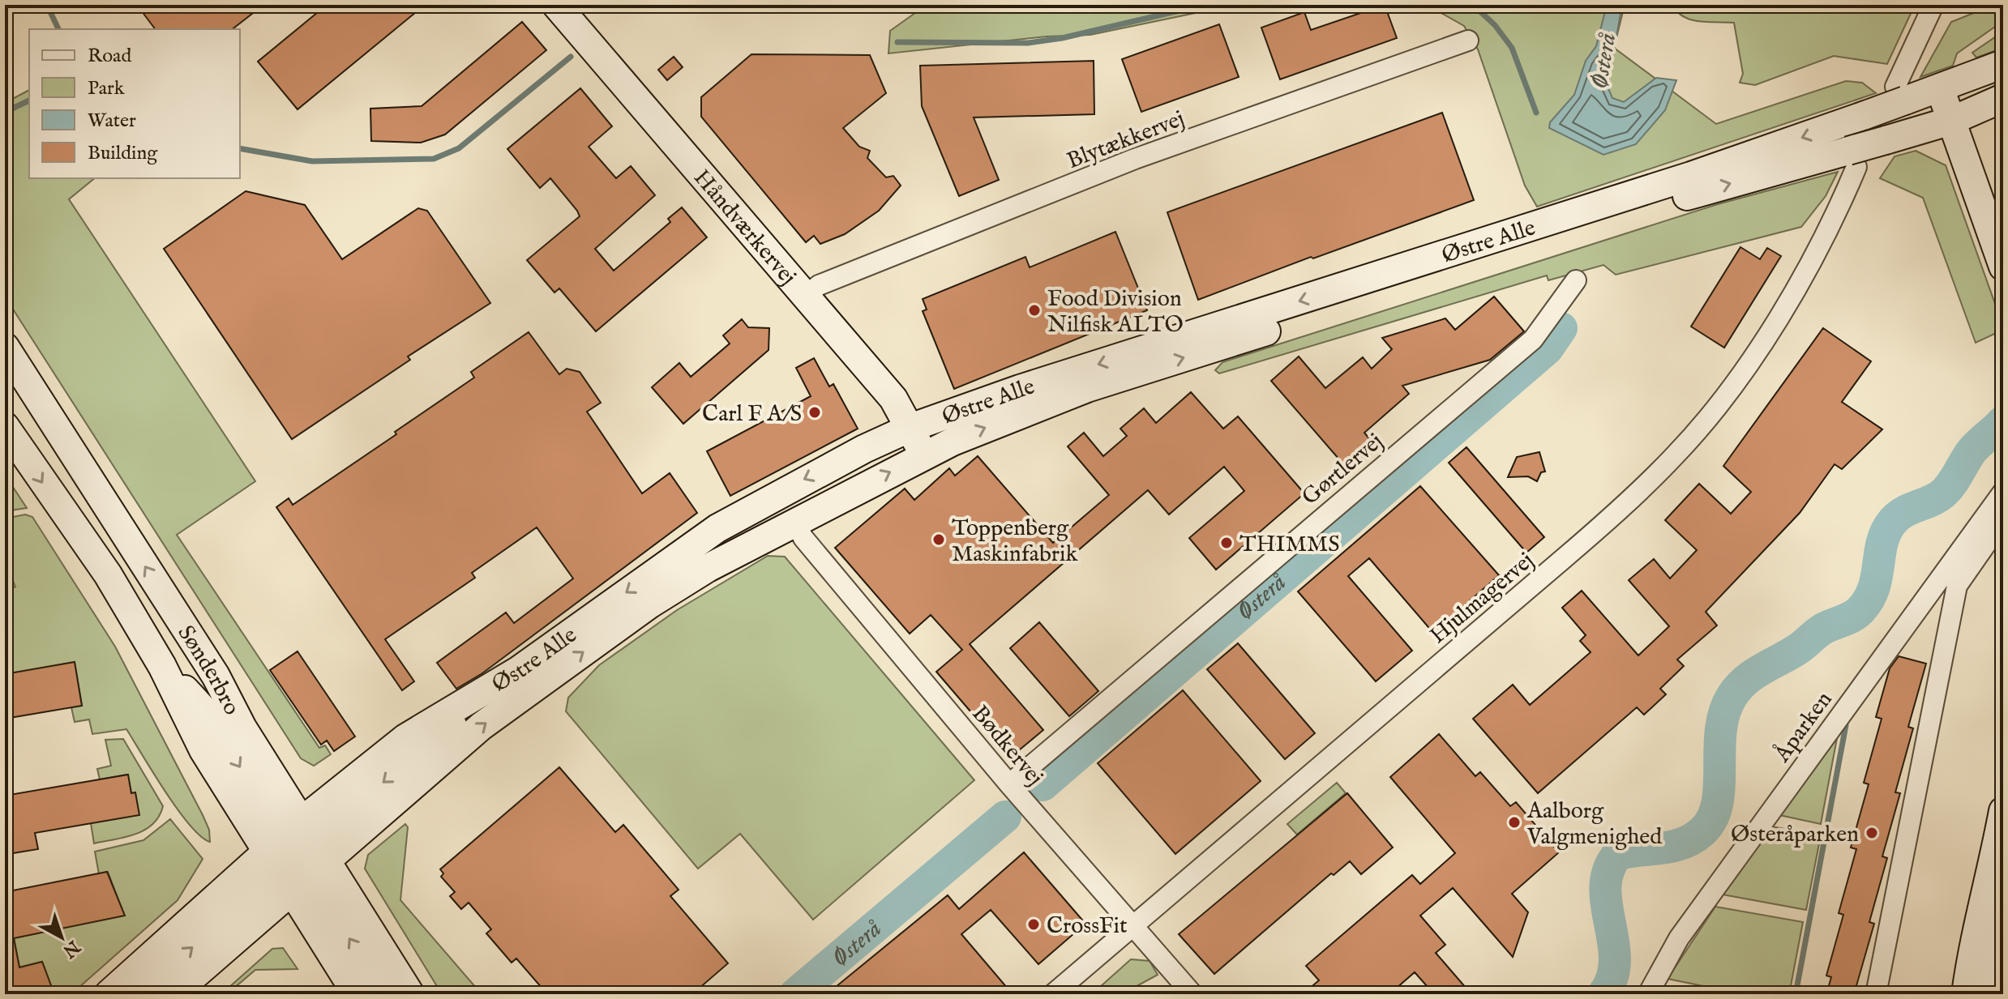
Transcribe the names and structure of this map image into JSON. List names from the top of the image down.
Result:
{
  "streets": {
    "street": [
      "Blytækkervej",
      "Håndværkervej",
      "Østre Alle",
      "Gørtlervej",
      "Hjulmagervej",
      "Sønderbro",
      "Åparken",
      "Bødkervej"
    ]
  },
  "crossings": [
    ["Blytækkervej", "Håndværkervej"],
    ["Håndværkervej", "Østre Alle"],
    ["Østre Alle", "Hjulmagervej"],
    ["Østre Alle", "Sønderbro"],
    ["Østre Alle", "Bødkervej"],
    ["Gørtlervej", "Bødkervej"],
    ["Hjulmagervej", "Bødkervej"]
  ],
  "water": ["Østerå"],
  "places": [
    "Food Division Nilfisk ALTO",
    "Carl F A/S",
    "Toppenberg Maskinfabrik",
    "THIMMS",
    "Aalborg Valgmenighed",
    "Østeråparken",
    "CrossFit"
  ],
  "legend": [
    "Road",
    "Park",
    "Water",
    "Building"
  ],
  "north": "bottom right"
}
